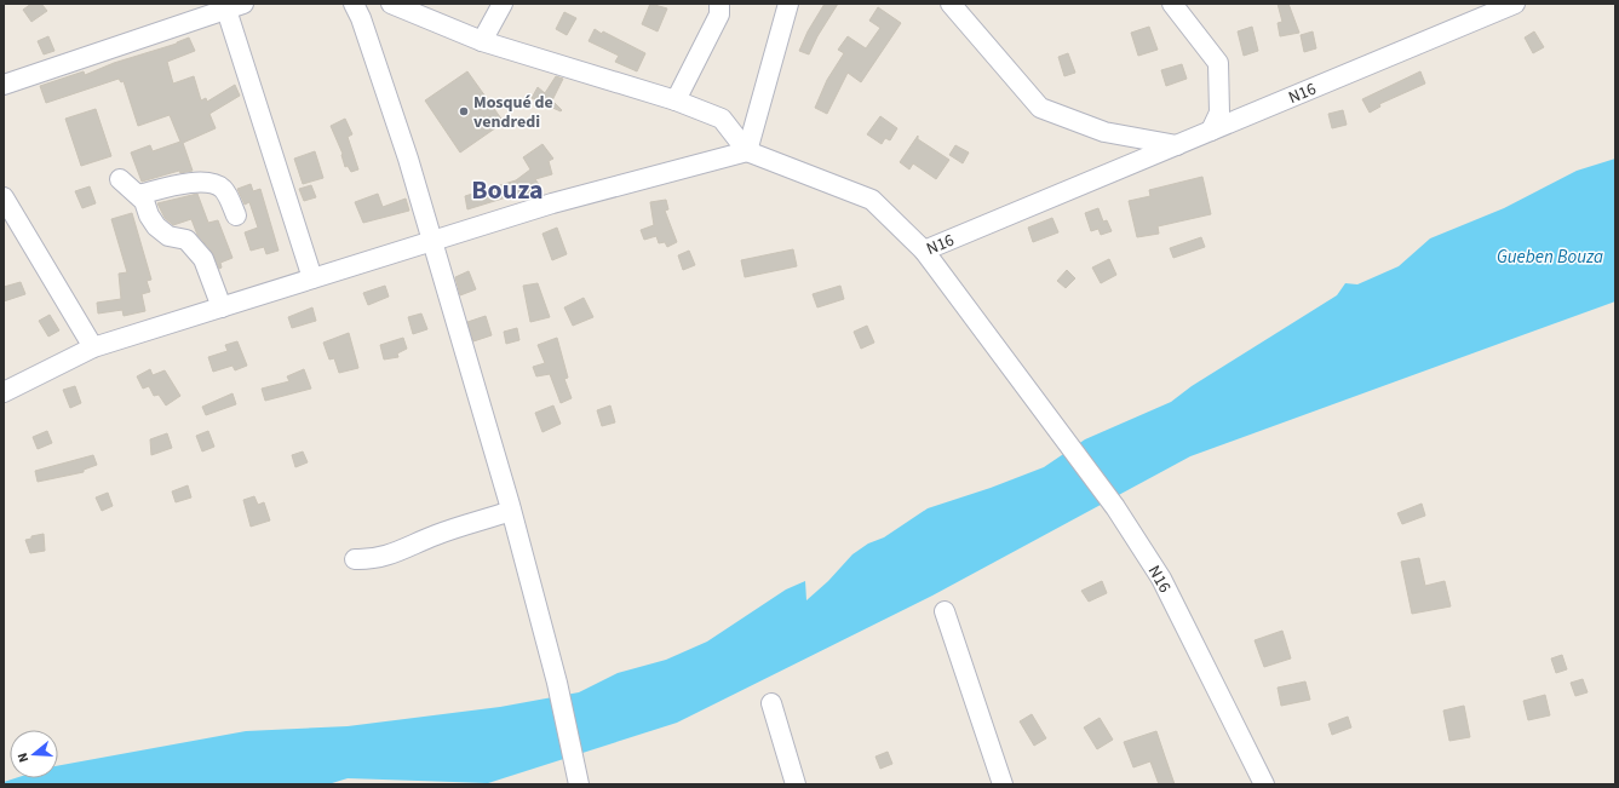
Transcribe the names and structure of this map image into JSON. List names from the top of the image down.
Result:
{
  "streets": {
    "street": ["N16"]
  },
  "districts": ["Bouza"],
  "water": ["Gueben Bouza"],
  "places": ["Mosqué de vendredi"],
  "north": "left"
}
